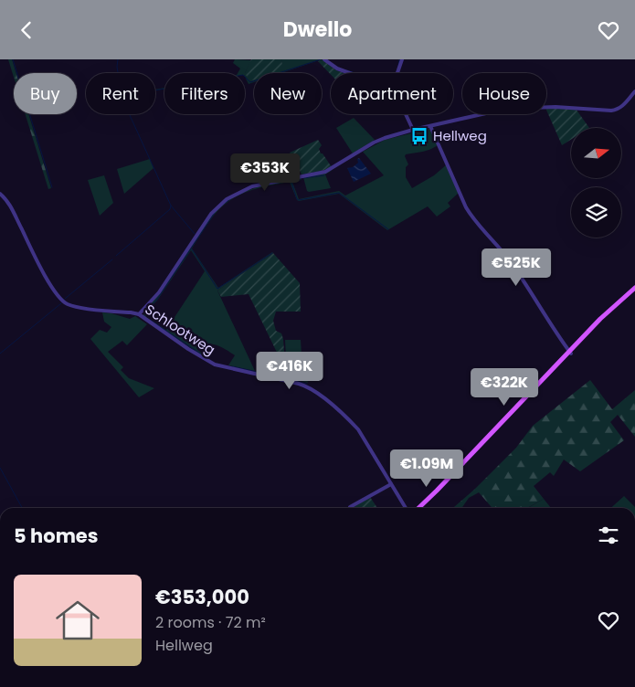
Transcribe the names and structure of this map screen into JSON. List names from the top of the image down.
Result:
{
  "streets": {
    "street": ["Schlootweg"]
  },
  "places": {
    "bus stop": ["Hellweg"]
  },
  "north": "right",
  "page": {
    "header": "Dwello",
    "chip": [
      "Buy",
      "Rent",
      "Filters",
      "New",
      "Apartment",
      "House"
    ],
    "price": [
      "€353K",
      "€525K",
      "€416K",
      "€322K",
      "€1.09M"
    ],
    "heading": "5 homes",
    "list": [
      {
        "name": "€353,000",
        "note": "2 rooms · 72 m² · Hellweg"
      }
    ]
  }
}
